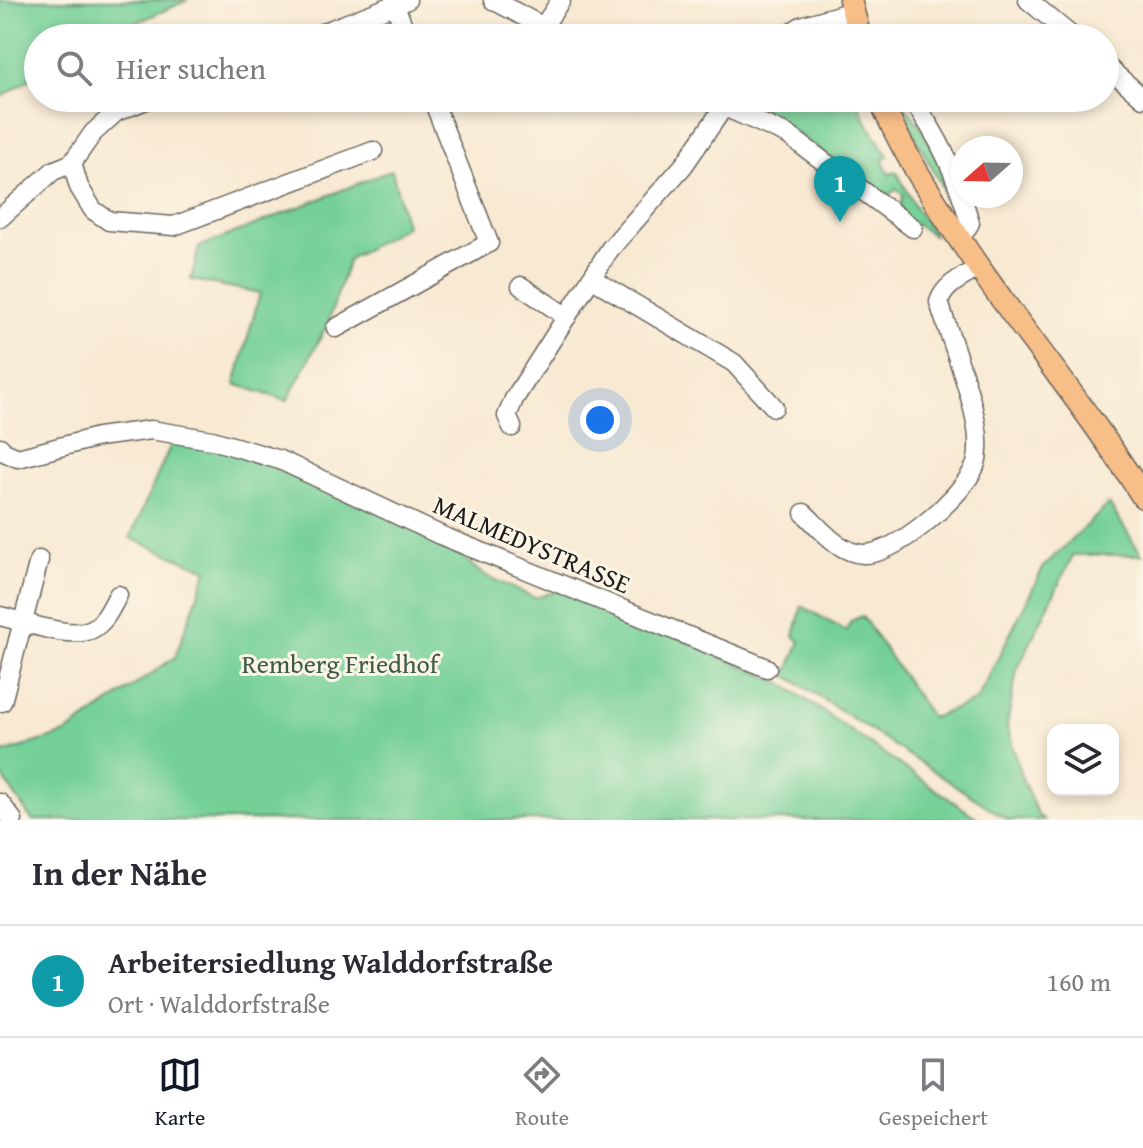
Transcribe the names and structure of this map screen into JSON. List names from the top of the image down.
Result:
{
  "streets": {
    "street": ["MALMEDYSTRASSE"]
  },
  "parks": ["Remberg Friedhof"],
  "north": "left",
  "page": {
    "search": "Hier suchen",
    "pins": "1",
    "heading": "In der Nähe",
    "list": [
      {
        "mark": "1",
        "name": "Arbeitersiedlung Walddorfstraße",
        "note": "Ort · Walddorfstraße",
        "value": "160 m"
      }
    ],
    "nav": ["Karte", "Route", "Gespeichert"]
  }
}
